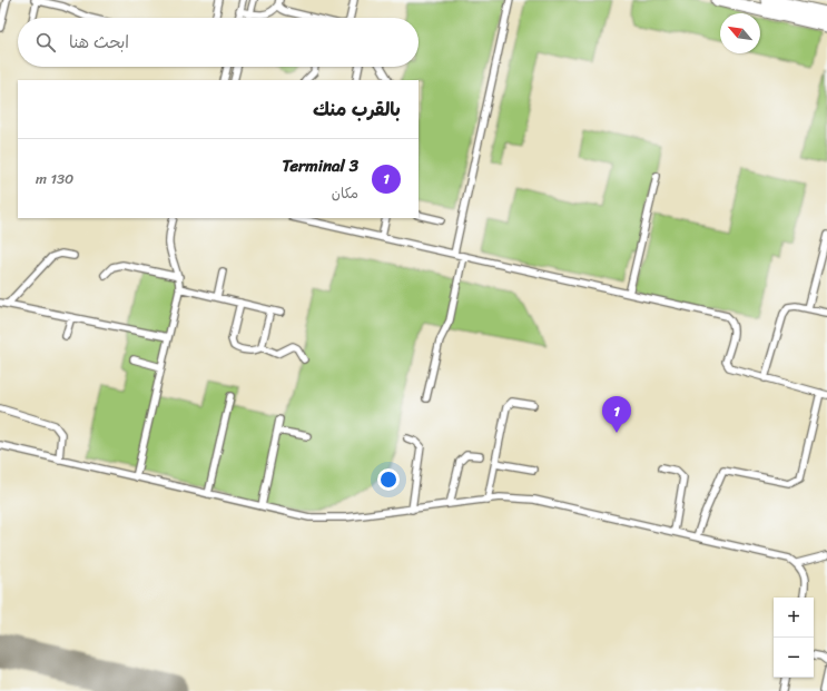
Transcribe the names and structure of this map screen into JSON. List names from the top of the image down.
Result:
{
  "north": "top left",
  "page": {
    "search": "ابحث هنا",
    "heading": "بالقرب منك",
    "list": [
      {
        "mark": "1",
        "name": "Terminal 3",
        "note": "مكان",
        "value": "130 m"
      }
    ],
    "pins": "1",
    "map_buttons": ["+", "−"]
  }
}
